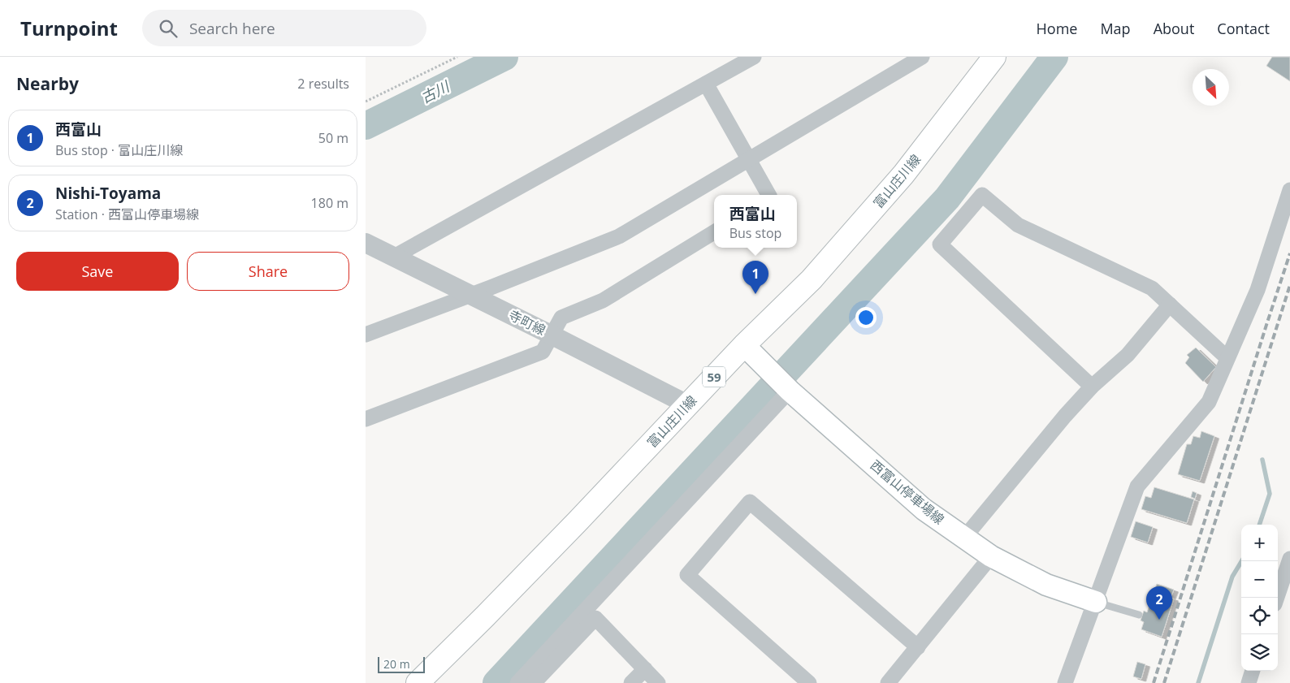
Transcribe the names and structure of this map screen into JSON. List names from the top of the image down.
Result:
{
  "streets": {
    "main road": ["富山庄川線", "59", "西富山停車場線"],
    "street": ["寺町線"]
  },
  "crossings": [
    ["富山庄川線", "寺町線"],
    ["富山庄川線", "西富山停車場線"]
  ],
  "water": ["古川"],
  "scale_bar": "20 m",
  "north": "bottom right",
  "page": {
    "header": "Turnpoint",
    "search": "Search here",
    "nav": [
      "Home",
      "Map",
      "About",
      "Contact"
    ],
    "heading": ["Nearby", "2 results"],
    "list": [
      {
        "mark": "1",
        "name": "西富山",
        "note": "Bus stop · 富山庄川線",
        "value": "50 m"
      },
      {
        "mark": "2",
        "name": "Nishi-Toyama",
        "note": "Station · 西富山停車場線",
        "value": "180 m"
      }
    ],
    "popup": ["西富山", "Bus stop"],
    "buttons": ["Save", "Share"],
    "pins": ["1", "2"],
    "map_buttons": ["+", "−"],
    "scale": "20 m"
  }
}
